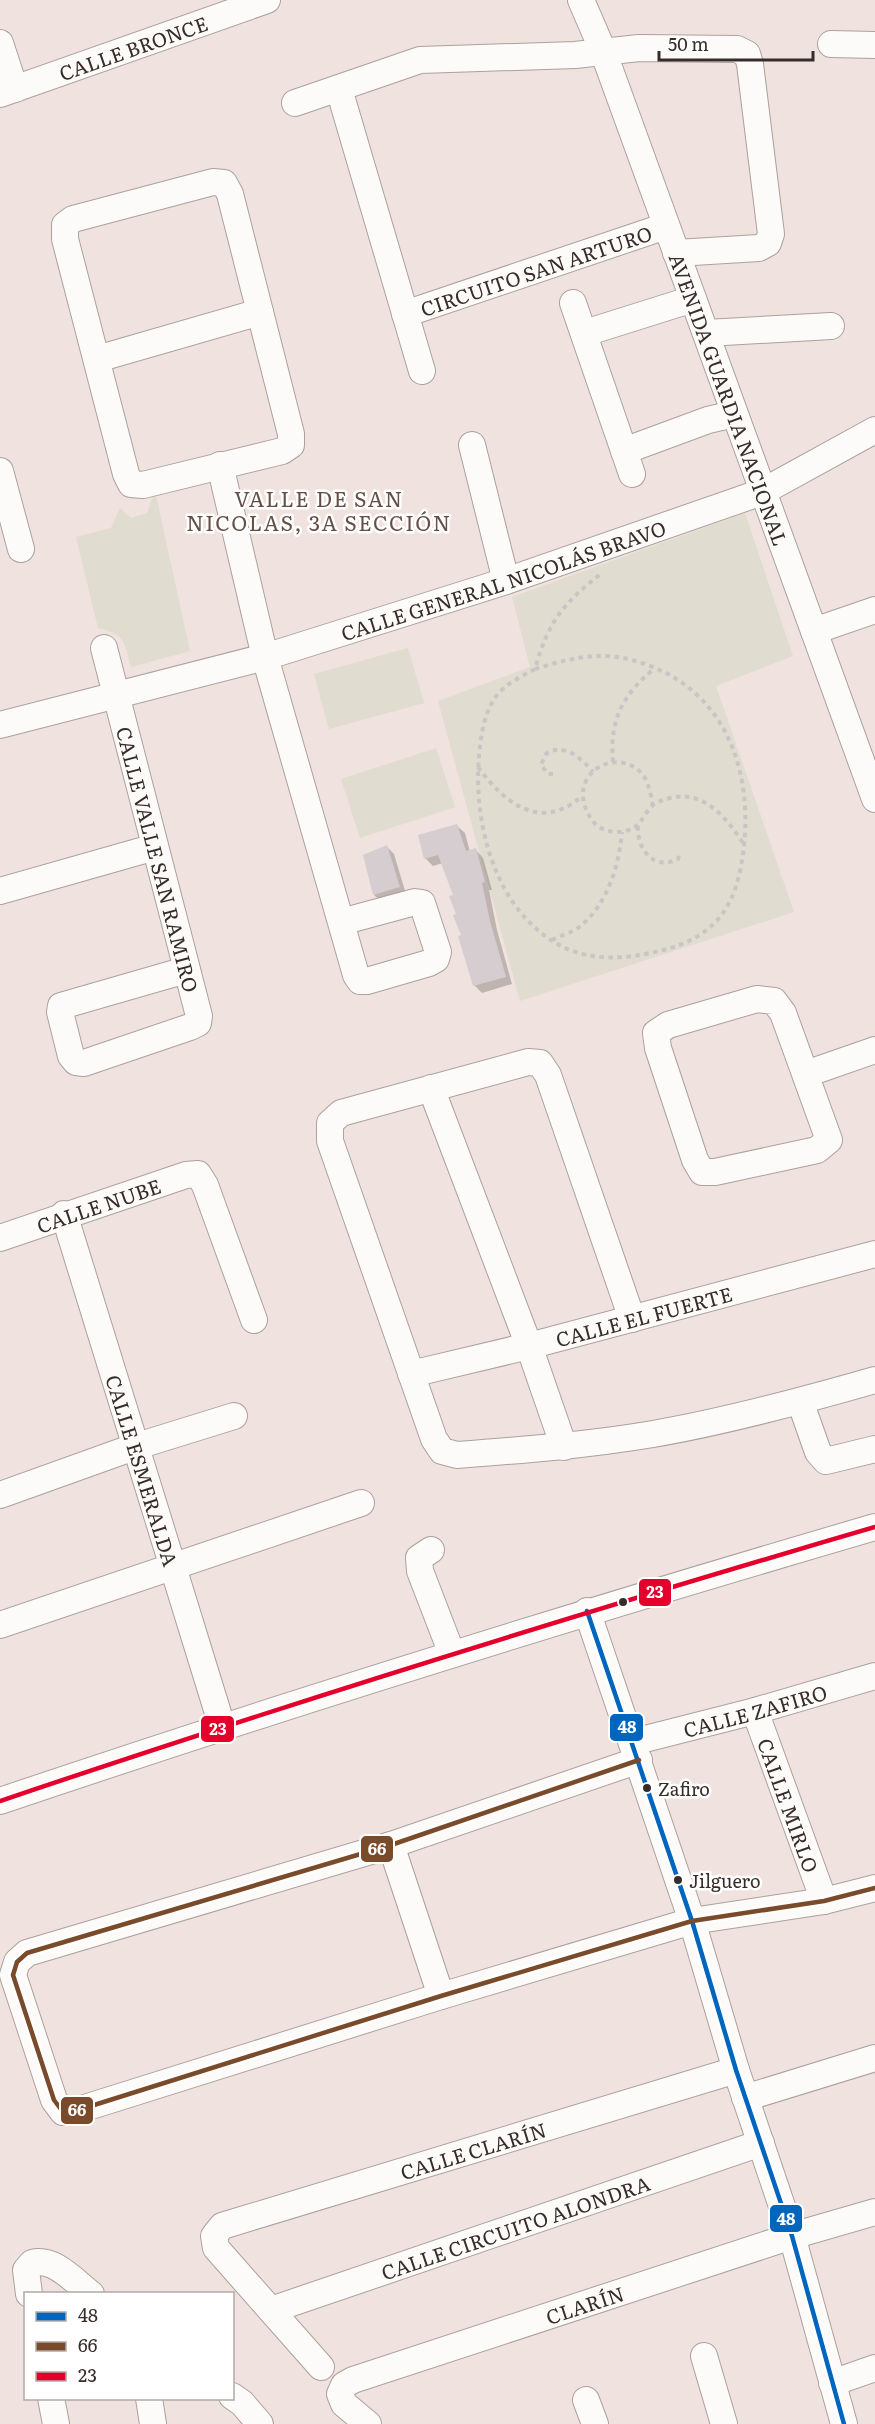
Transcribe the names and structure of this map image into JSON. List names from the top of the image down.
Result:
{
  "streets": {
    "street": [
      "CALLE BRONCE",
      "CIRCUITO SAN ARTURO",
      "AVENIDA GUARDIA NACIONAL",
      "CALLE GENERAL NICOLÁS BRAVO",
      "CALLE VALLE SAN RAMIRO",
      "CALLE NUBE",
      "CALLE EL FUERTE",
      "CALLE ESMERALDA",
      "CALLE ZAFIRO",
      "CALLE MIRLO",
      "CALLE CLARÍN",
      "CALLE CIRCUITO ALONDRA",
      "CLARÍN"
    ]
  },
  "crossings": [
    ["CIRCUITO SAN ARTURO", "AVENIDA GUARDIA NACIONAL"],
    ["AVENIDA GUARDIA NACIONAL", "CALLE GENERAL NICOLÁS BRAVO"],
    ["CALLE GENERAL NICOLÁS BRAVO", "CALLE VALLE SAN RAMIRO"],
    ["CALLE NUBE", "CALLE ESMERALDA"],
    ["CALLE ZAFIRO", "CALLE MIRLO"],
    ["CALLE CLARÍN", "CALLE CIRCUITO ALONDRA"]
  ],
  "districts": ["VALLE DE SAN NICOLAS, 3A SECCIÓN"],
  "places": ["Zafiro", "Jilguero"],
  "lines": ["transit line 23", "transit line 48", "transit line 66"],
  "legend": ["48", "66", "23"],
  "scale_bar": "50 m"
}
